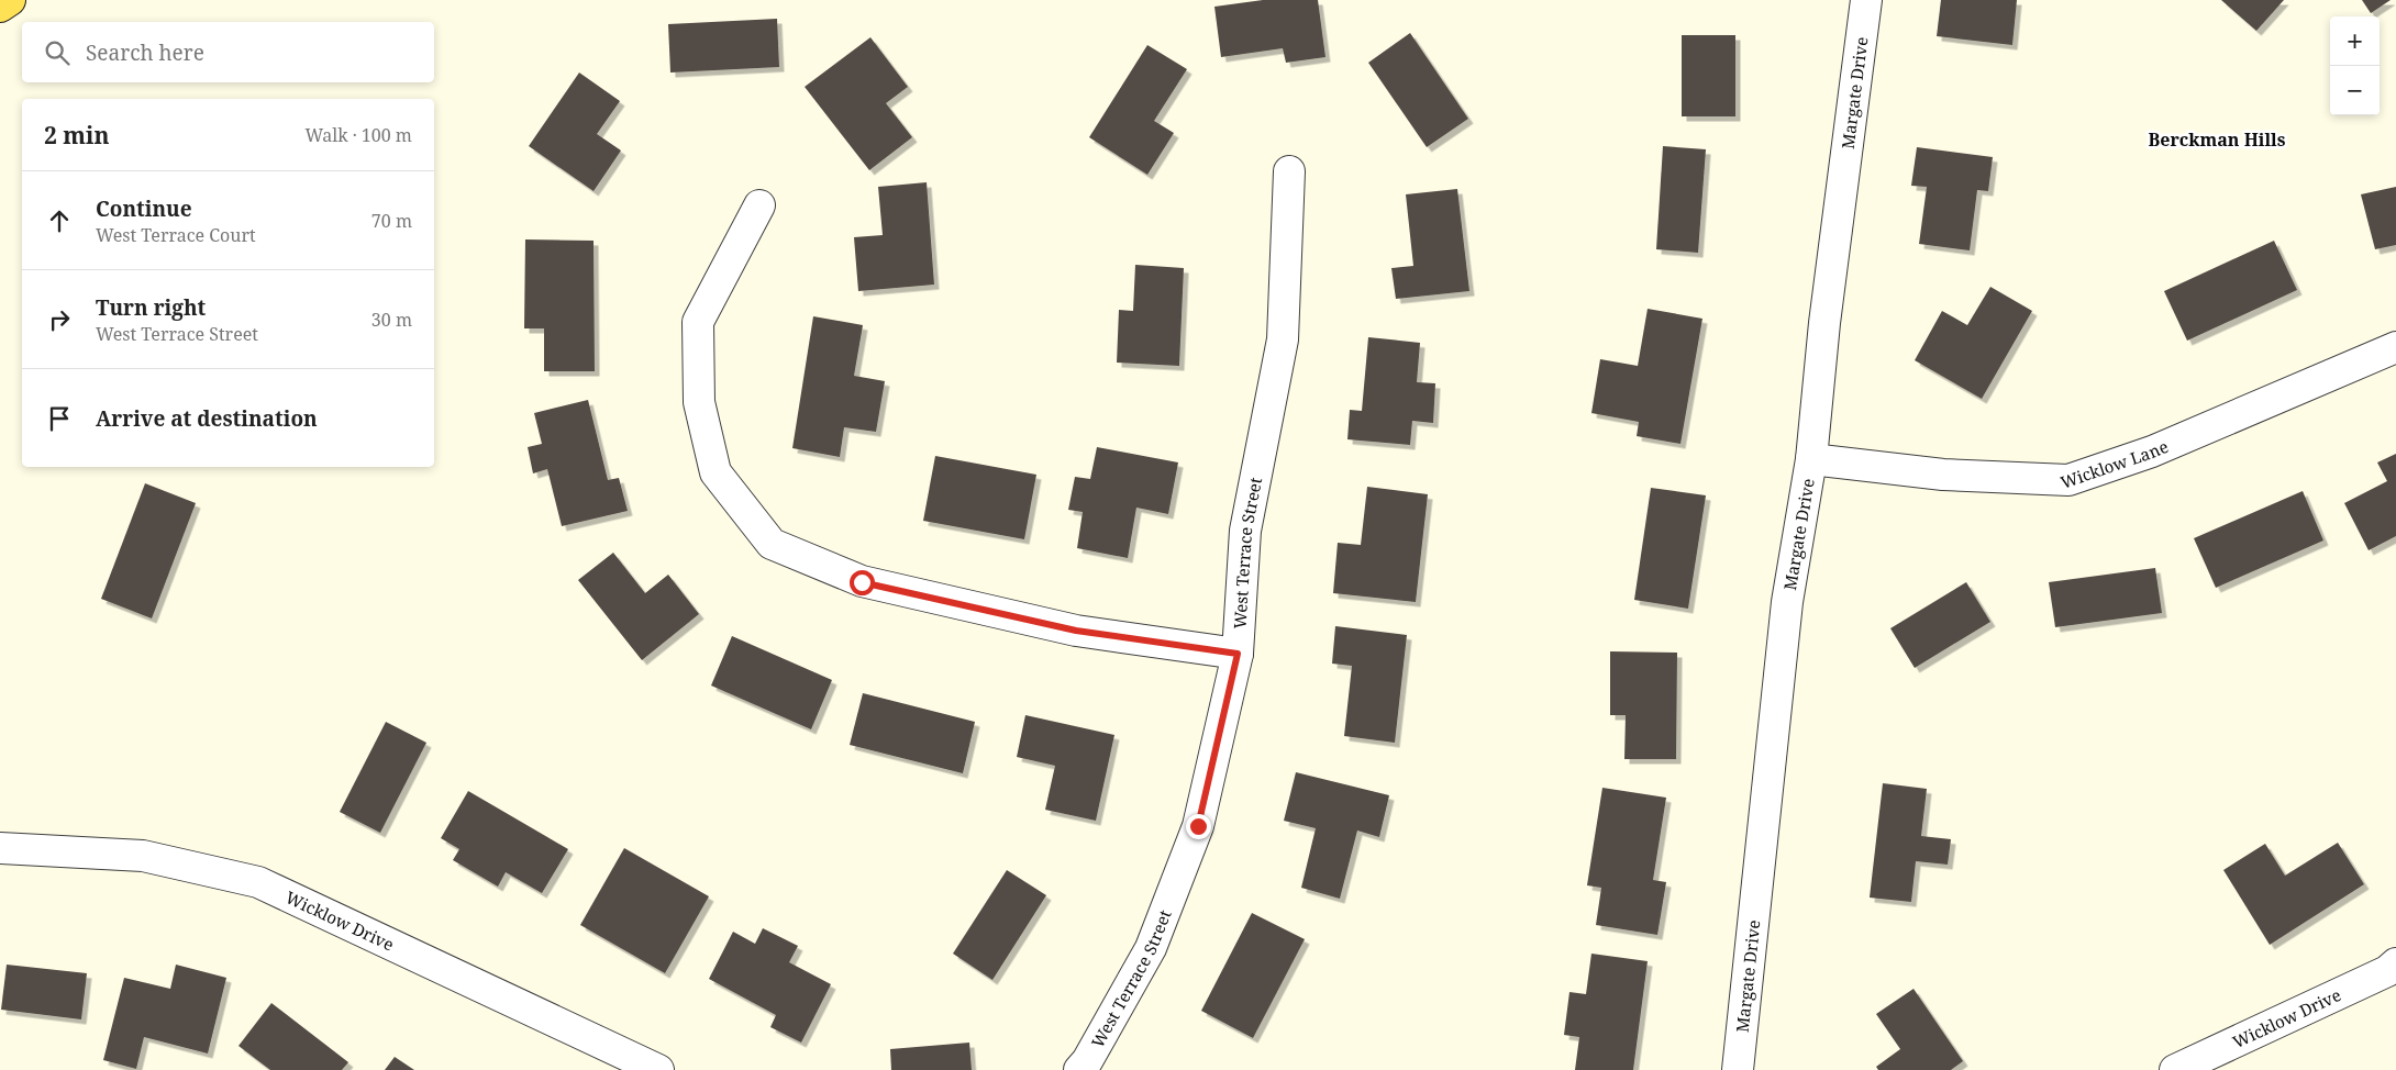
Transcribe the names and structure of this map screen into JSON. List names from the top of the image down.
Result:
{
  "streets": {
    "street": [
      "Margate Drive",
      "Wicklow Lane",
      "West Terrace Street",
      "Wicklow Drive"
    ]
  },
  "crossings": [
    ["Margate Drive", "Wicklow Lane"]
  ],
  "districts": ["Berckman Hills"],
  "page": {
    "map_buttons": ["+", "−"],
    "search": "Search here",
    "heading": ["2 min", "Walk · 100 m"],
    "list": [
      ["Continue", "West Terrace Court", "70 m"],
      ["Turn right", "West Terrace Street", "30 m"],
      "Arrive at destination"
    ]
  }
}
